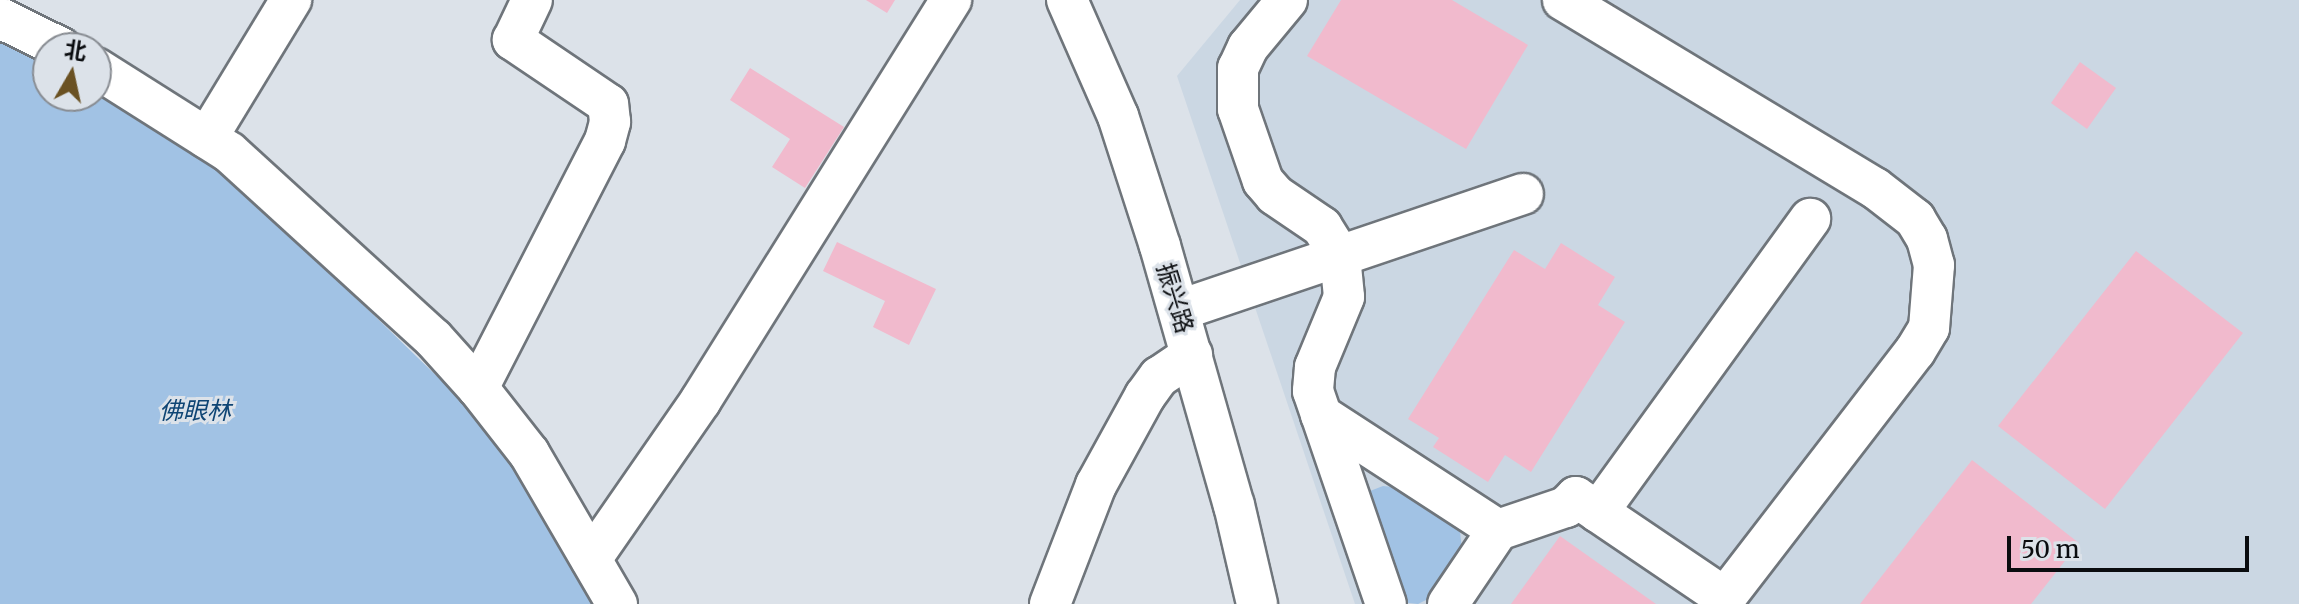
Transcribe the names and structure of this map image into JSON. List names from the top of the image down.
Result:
{
  "streets": {
    "street": ["振兴路"]
  },
  "parks": ["佛眼林"],
  "scale_bar": "50 m",
  "north": "top"
}
